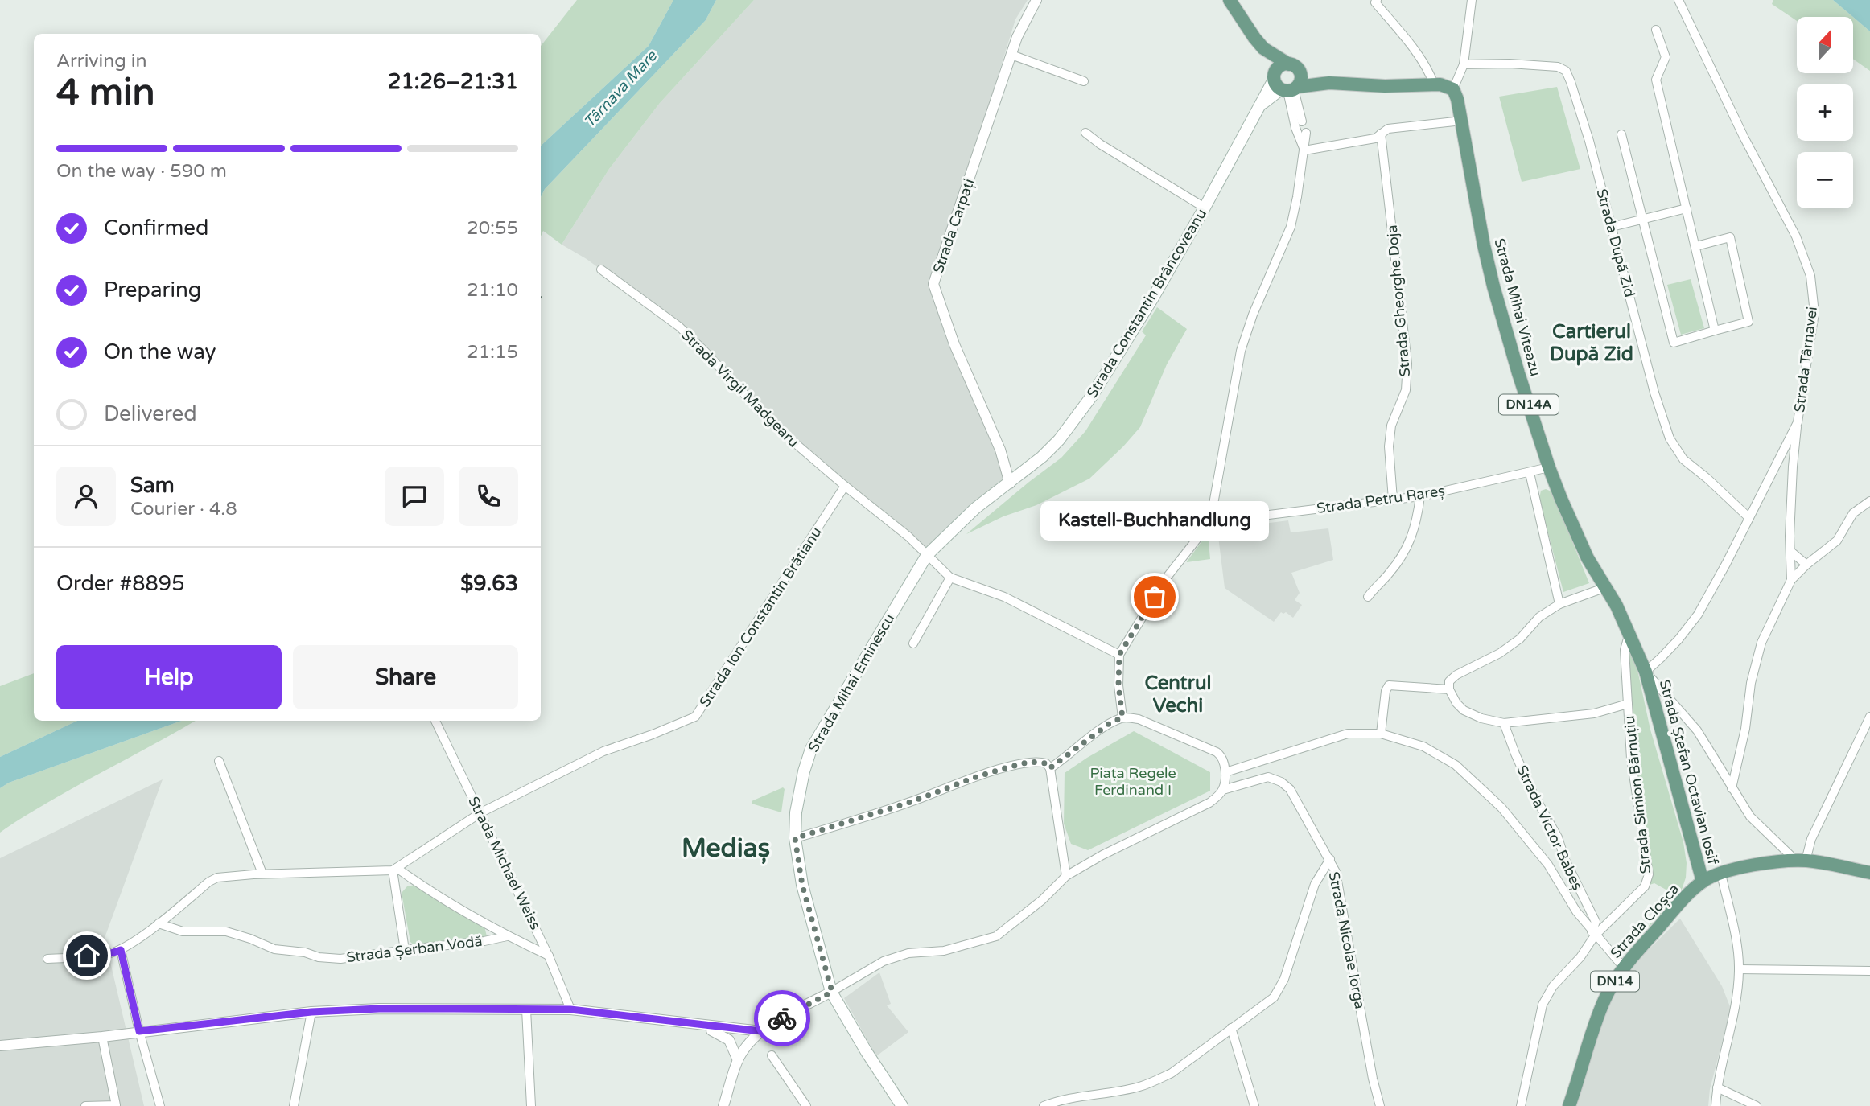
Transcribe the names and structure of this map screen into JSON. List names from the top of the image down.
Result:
{
  "streets": {
    "main road": [
      "Strada Constantin Brâncoveanu",
      "Strada Mihai Viteazu",
      "DN14A",
      "Strada Mihai Eminescu",
      "Strada Ștefan Octavian Iosif",
      "Strada Cloșca",
      "DN14"
    ],
    "street": [
      "Strada Carpați",
      "Strada După Zid",
      "Strada Gheorghe Doja",
      "Strada Târnavei",
      "Strada Virgil Madgearu",
      "Strada Petru Rareș",
      "Strada Ion Constantin Brătianu",
      "Strada Simion Bărnuțiu",
      "Strada Victor Babeș",
      "Strada Michael Weiss",
      "Strada Nicolae Iorga",
      "Strada Șerban Vodă"
    ]
  },
  "crossings": [
    ["Strada Carpați", "Strada Constantin Brâncoveanu"],
    ["Strada Carpați", "Strada Mihai Eminescu"],
    ["Strada După Zid", "Strada Târnavei"],
    ["Strada Gheorghe Doja", "Strada Petru Rareș"],
    ["Strada Constantin Brâncoveanu", "Strada Mihai Eminescu"],
    ["Strada Mihai Viteazu", "Strada Târnavei"],
    ["Strada Mihai Viteazu", "Strada Petru Rareș"],
    ["Strada Mihai Viteazu", "Strada Ștefan Octavian Iosif"],
    ["Strada Mihai Viteazu", "Strada Simion Bărnuțiu"],
    ["Strada Târnavei", "Strada Ștefan Octavian Iosif"],
    ["Strada Virgil Madgearu", "Strada Ion Constantin Brătianu"],
    ["Strada Virgil Madgearu", "Strada Mihai Eminescu"],
    ["Strada Ion Constantin Brătianu", "Strada Michael Weiss"],
    ["Strada Ștefan Octavian Iosif", "Strada Cloșca"],
    ["Strada Simion Bărnuțiu", "Strada Victor Babeș"],
    ["Strada Cloșca", "DN14"]
  ],
  "districts": ["Cartierul După Zid", "Centrul Vechi", "Mediaș"],
  "water": ["Târnava Mare"],
  "parks": ["Piața Regele Ferdinand I"],
  "places": ["Kastell-Buchhandlung"],
  "north": "top",
  "page": {
    "map_buttons": ["+", "−"],
    "heading": ["4 min", "Arriving in", "21:26–21:31"],
    "panel": [
      "Sam",
      "Courier · 4.8",
      "Order #8895",
      "$9.63"
    ],
    "bar": "On the way · 590 m",
    "list": [
      ["Confirmed", "20:55"],
      ["Preparing", "21:10"],
      ["On the way", "21:15"],
      "Delivered"
    ],
    "bubble": "Kastell-Buchhandlung",
    "buttons": ["Help", "Share"]
  }
}
